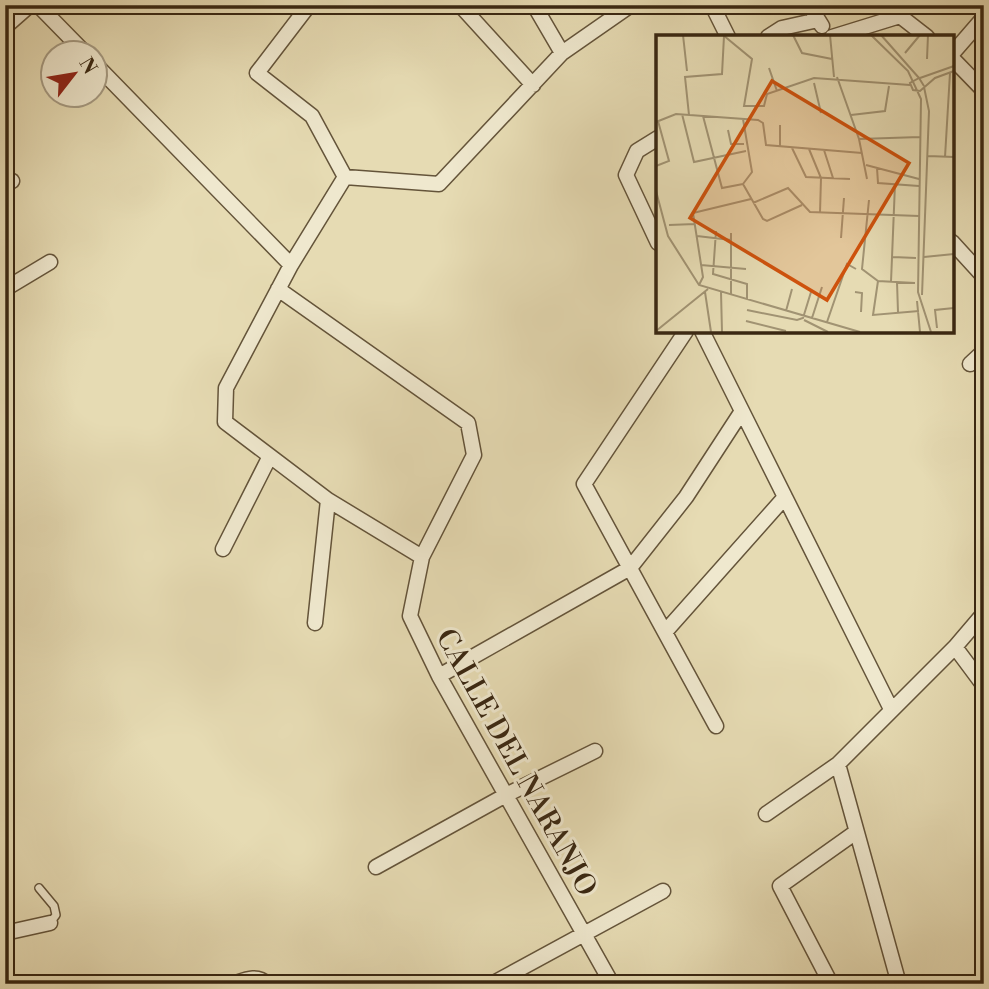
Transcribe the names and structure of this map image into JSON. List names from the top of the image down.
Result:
{
  "streets": {
    "street": ["CALLE DEL NARANJO"]
  },
  "north": "top right"
}
